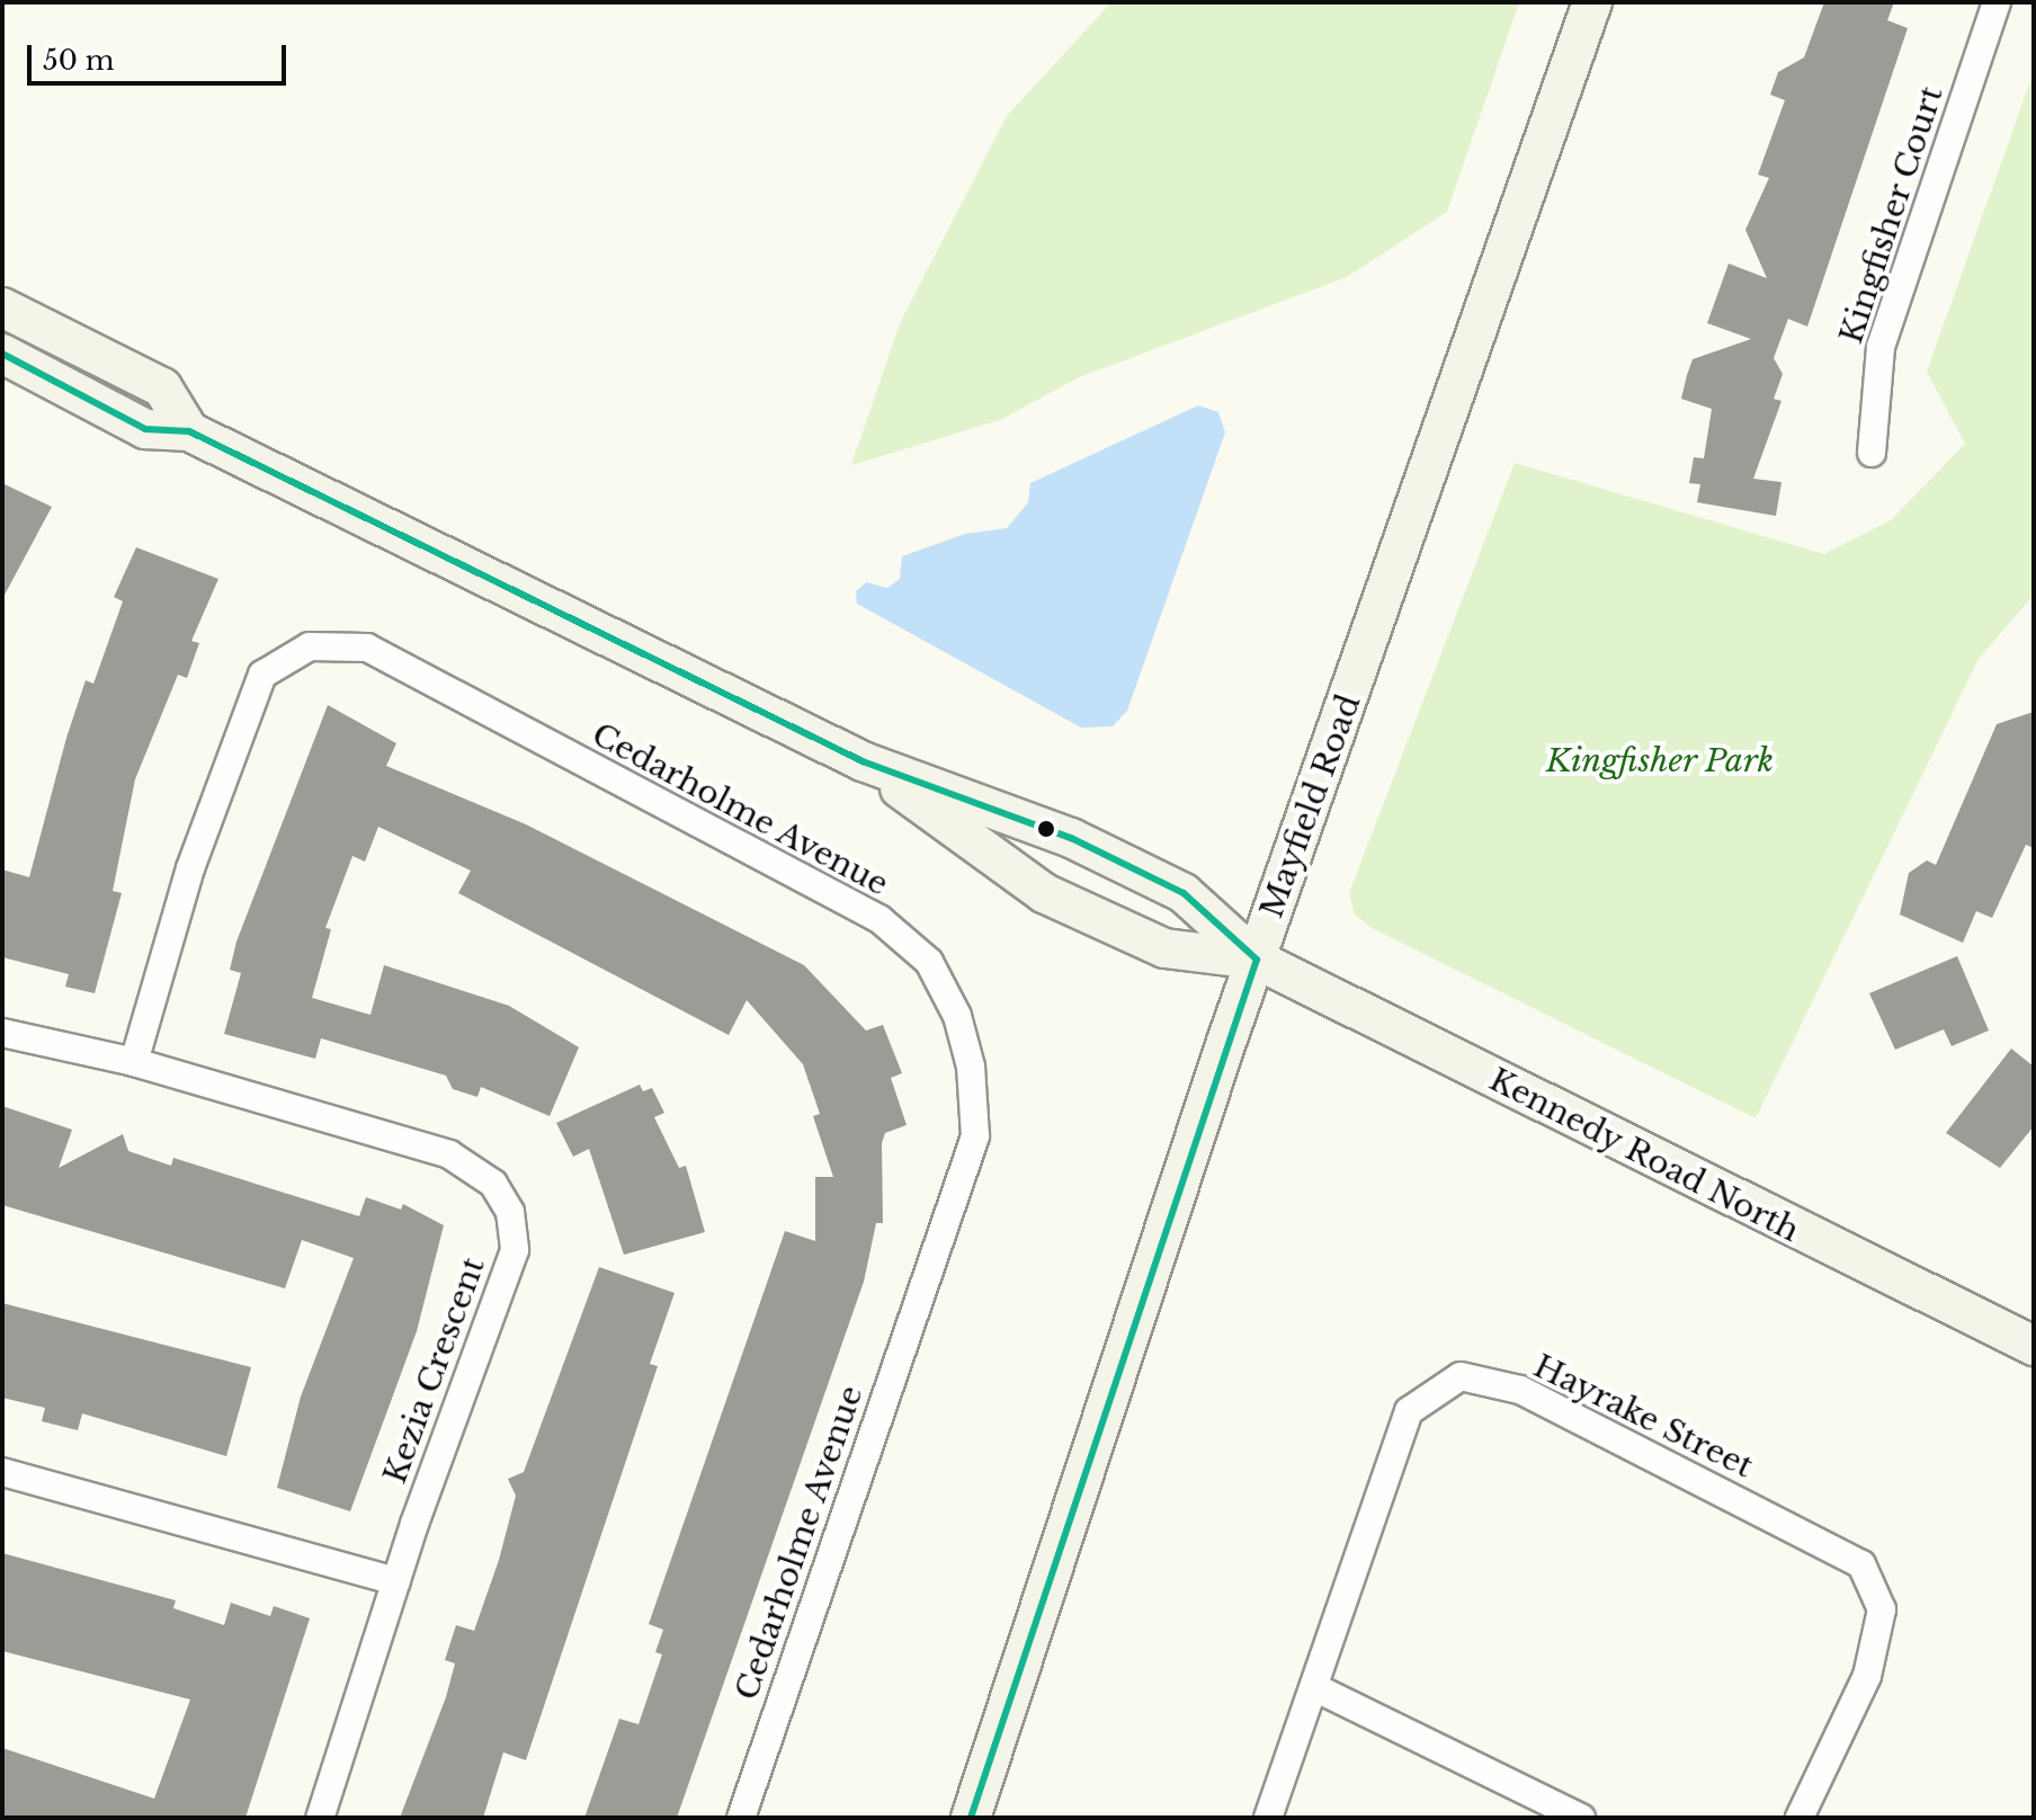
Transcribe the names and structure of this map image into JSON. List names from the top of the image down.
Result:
{
  "streets": {
    "main road": ["Mayfield Road", "Kennedy Road North"],
    "street": [
      "Kingfisher Court",
      "Cedarholme Avenue",
      "Kezia Crescent",
      "Hayrake Street"
    ]
  },
  "crossings": [
    ["Mayfield Road", "Kennedy Road North"],
    ["Cedarholme Avenue", "Kezia Crescent"]
  ],
  "parks": ["Kingfisher Park"],
  "scale_bar": "50 m"
}
